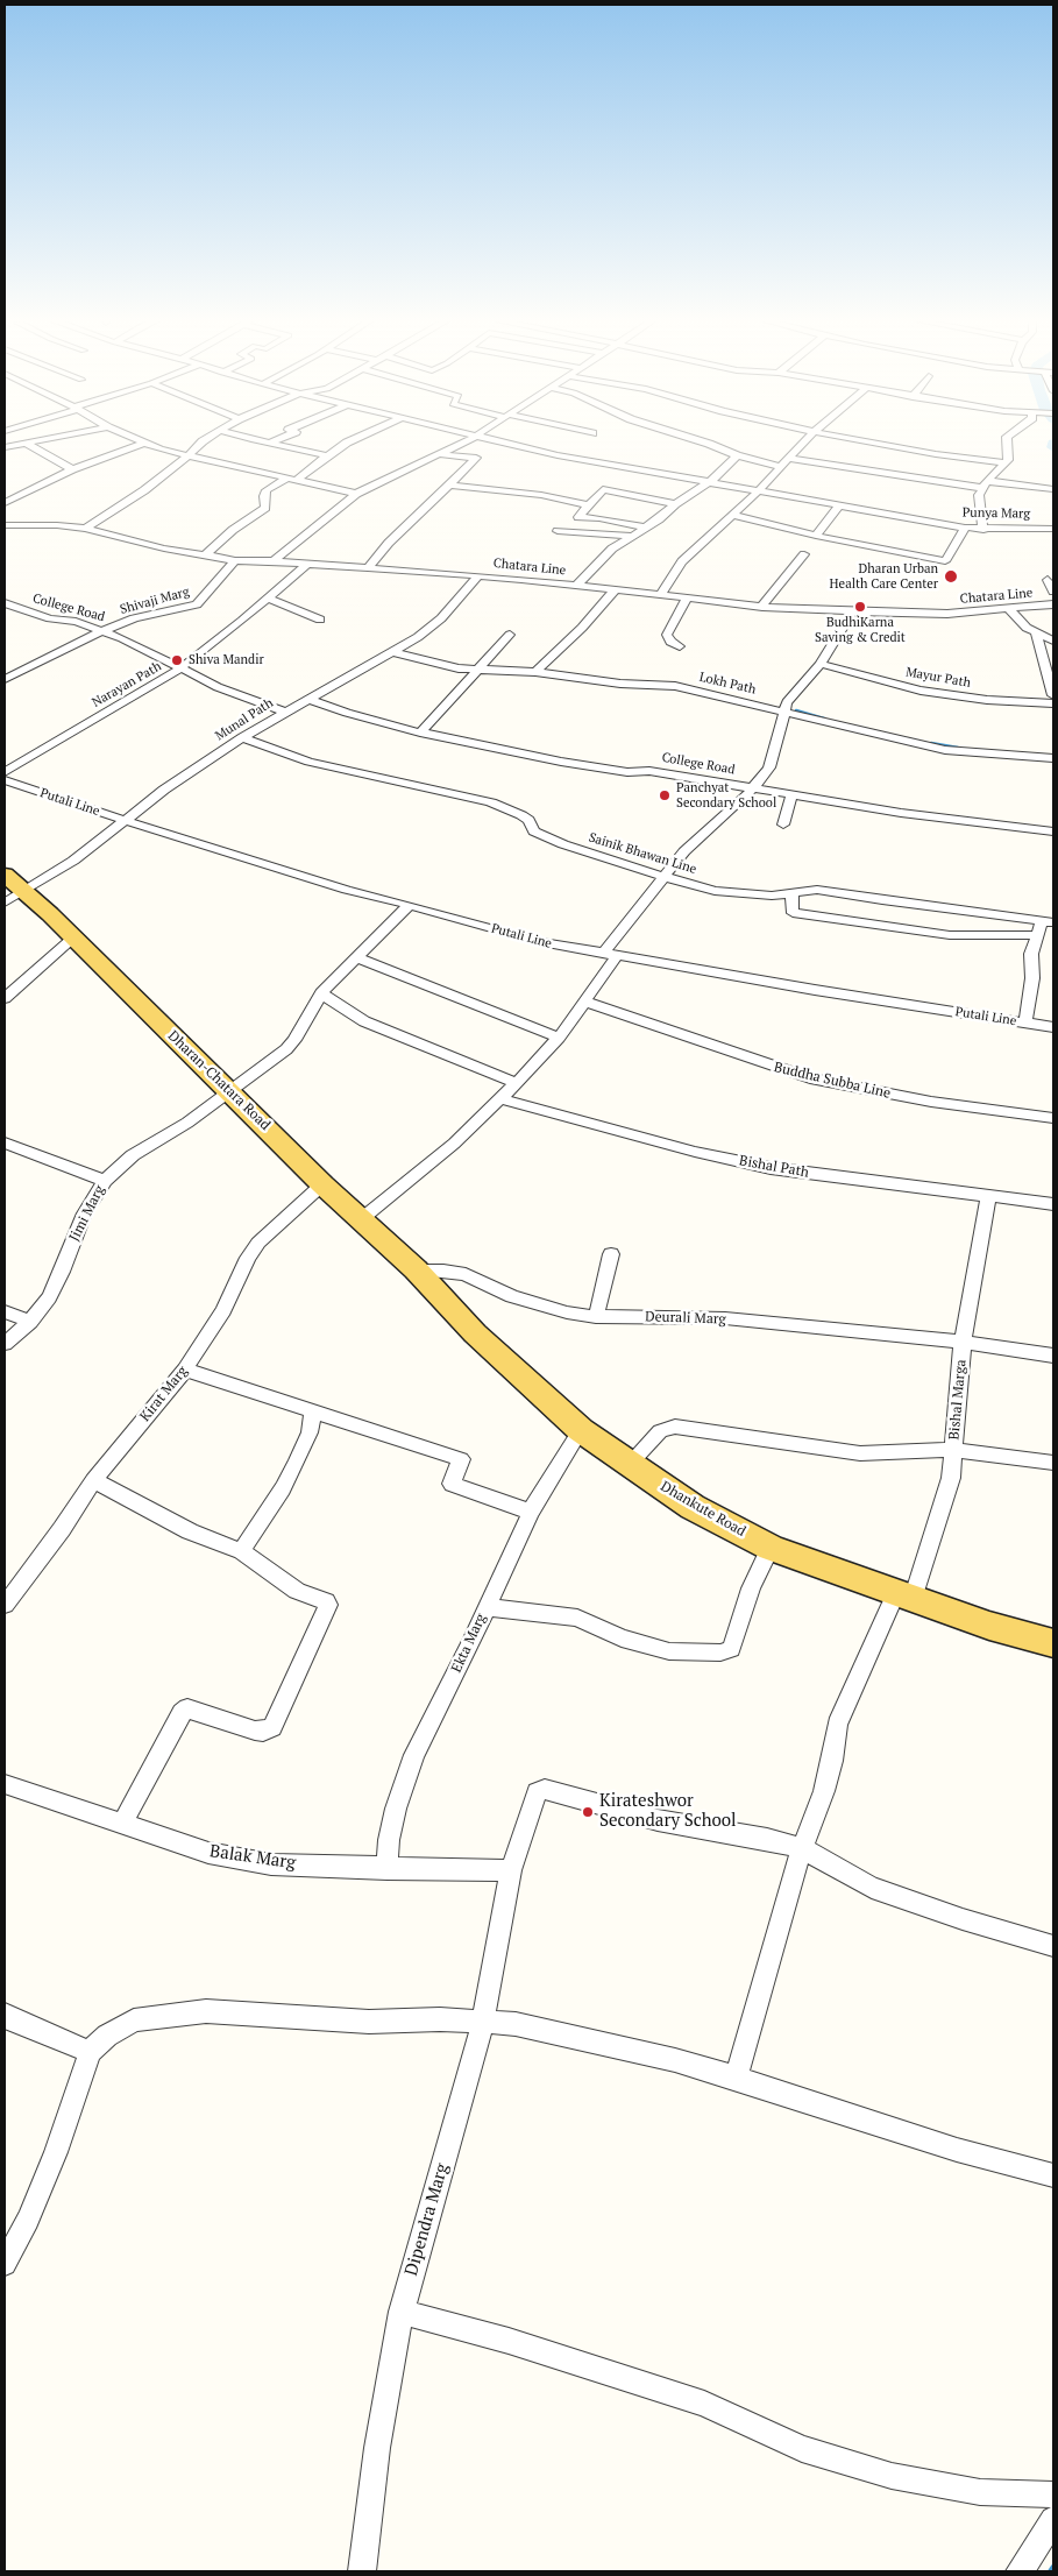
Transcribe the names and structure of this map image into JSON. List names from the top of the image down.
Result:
{
  "streets": {
    "main road": ["Dharan-Chatara Road", "Dhankute Road"],
    "street": [
      "Punya Marg",
      "Chatara Line",
      "Shivaji Marg",
      "College Road",
      "Mayur Path",
      "Lokh Path",
      "Narayan Path",
      "Munal Path",
      "Putali Line",
      "Sainik Bhawan Line",
      "Buddha Subba Line",
      "Bishal Path",
      "Jimi Marg",
      "Deurali Marg",
      "Kirat Marg",
      "Bishal Marga",
      "Ekta Marg",
      "Balak Marg",
      "Dipendra Marg"
    ]
  },
  "crossings": [
    ["Chatara Line", "Shivaji Marg"],
    ["Chatara Line", "Narayan Path"],
    ["Chatara Line", "Munal Path"],
    ["Shivaji Marg", "College Road"],
    ["College Road", "Narayan Path"],
    ["College Road", "Munal Path"],
    ["Lokh Path", "Munal Path"],
    ["Munal Path", "Putali Line"],
    ["Munal Path", "Sainik Bhawan Line"],
    ["Munal Path", "Dharan-Chatara Road"],
    ["Putali Line", "Jimi Marg"],
    ["Dharan-Chatara Road", "Jimi Marg"],
    ["Dharan-Chatara Road", "Deurali Marg"],
    ["Dharan-Chatara Road", "Kirat Marg"],
    ["Dharan-Chatara Road", "Dhankute Road"],
    ["Bishal Path", "Bishal Marga"],
    ["Deurali Marg", "Bishal Marga"],
    ["Deurali Marg", "Dhankute Road"],
    ["Bishal Marga", "Dhankute Road"],
    ["Bishal Marga", "Dipendra Marg"],
    ["Dhankute Road", "Ekta Marg"],
    ["Ekta Marg", "Balak Marg"],
    ["Balak Marg", "Dipendra Marg"]
  ],
  "places": [
    "Dharan Urban Health Care Center",
    "BudhiKarna Saving & Credit",
    "Shiva Mandir",
    "Panchyat Secondary School",
    "Kirateshwor Secondary School"
  ]
}
